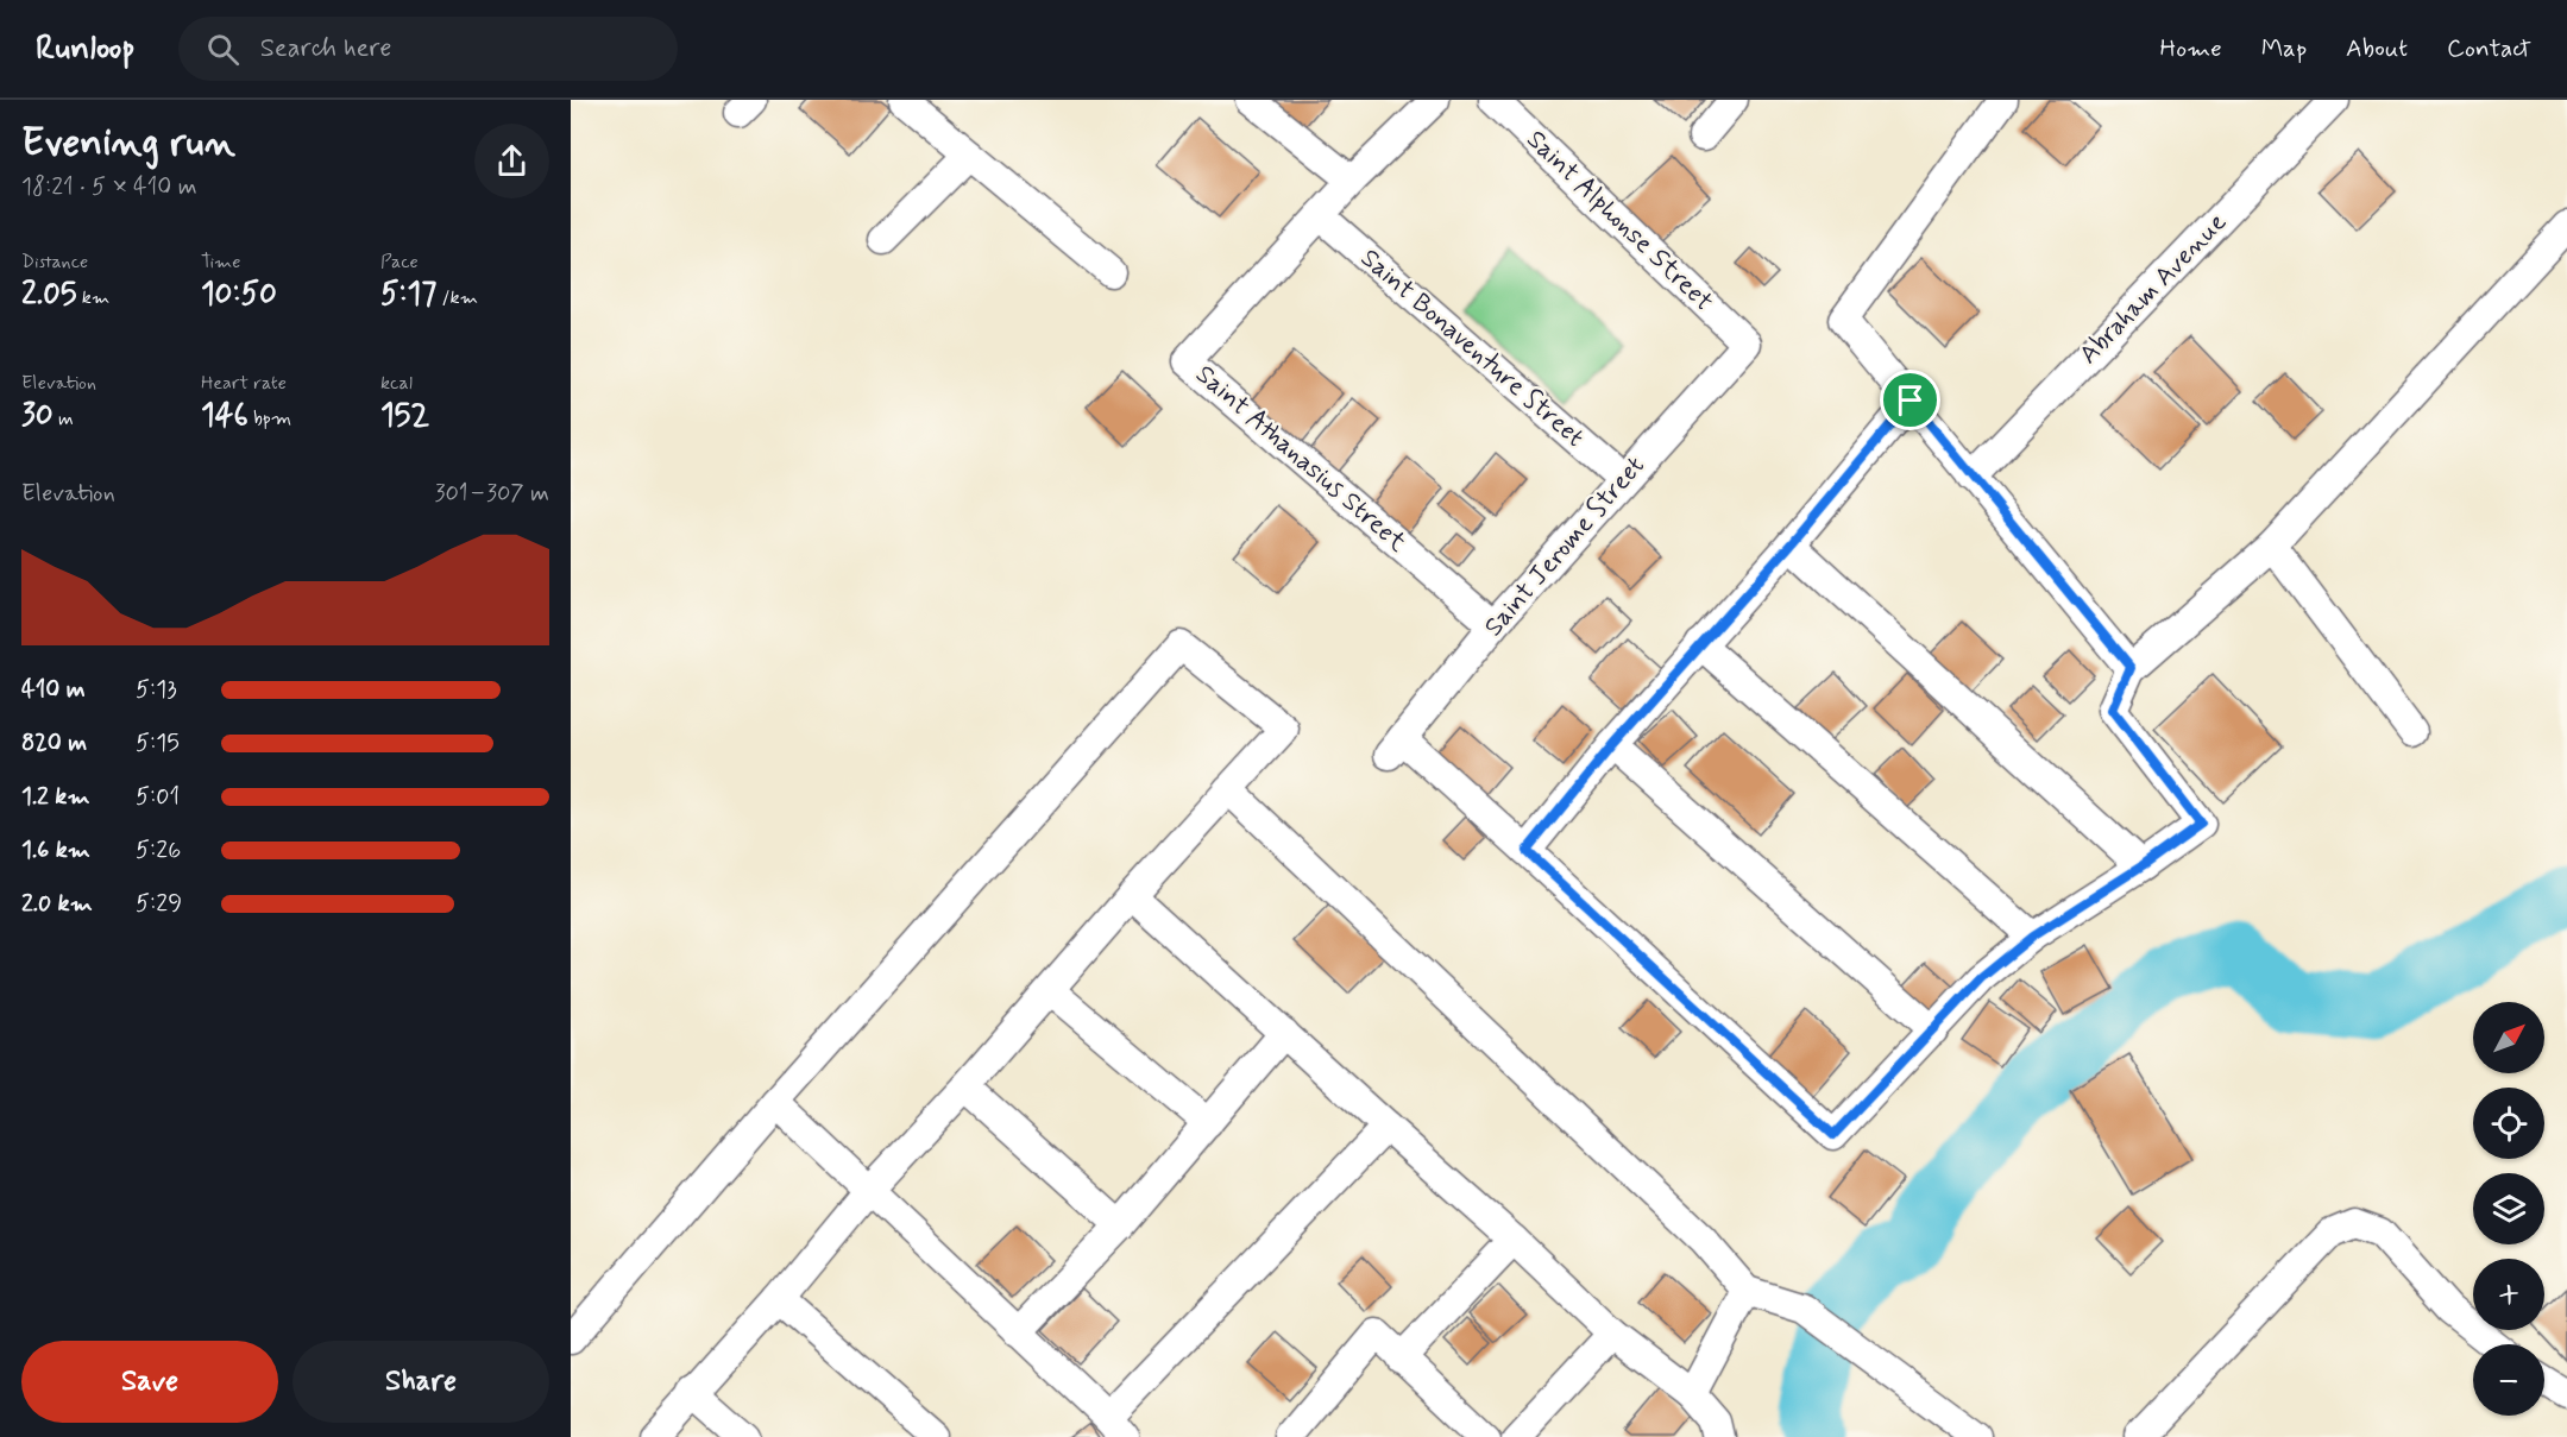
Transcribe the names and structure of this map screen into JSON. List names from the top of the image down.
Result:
{
  "streets": {
    "street": [
      "Saint Alphonse Street",
      "Abraham Avenue",
      "Saint Bonaventure Street",
      "Saint Athanasius Street",
      "Saint Jerome Street"
    ]
  },
  "crossings": [
    ["Saint Alphonse Street", "Saint Jerome Street"],
    ["Saint Bonaventure Street", "Saint Athanasius Street"],
    ["Saint Bonaventure Street", "Saint Jerome Street"],
    ["Saint Athanasius Street", "Saint Jerome Street"]
  ],
  "north": "top right",
  "page": {
    "header": "Runloop",
    "search": "Search here",
    "nav": [
      "Home",
      "Map",
      "About",
      "Contact"
    ],
    "heading": ["Evening run", "18:21 · 5 × 410 m"],
    "stats": [
      ["Distance", "2.05 km"],
      ["Time", "10:50"],
      ["Pace", "5:17 /km"],
      ["Elevation", "30 m"],
      ["Heart rate", "146 bpm"],
      ["kcal", "152"]
    ],
    "chart": ["Elevation", "301–307 m"],
    "list": [
      {
        "name": "410 m",
        "note": "5:13"
      },
      {
        "name": "820 m",
        "note": "5:15"
      },
      {
        "name": "1.2 km",
        "note": "5:01"
      },
      {
        "name": "1.6 km",
        "note": "5:26"
      },
      {
        "name": "2.0 km",
        "note": "5:29"
      }
    ],
    "map_buttons": ["+", "−"],
    "buttons": ["Save", "Share"]
  }
}
